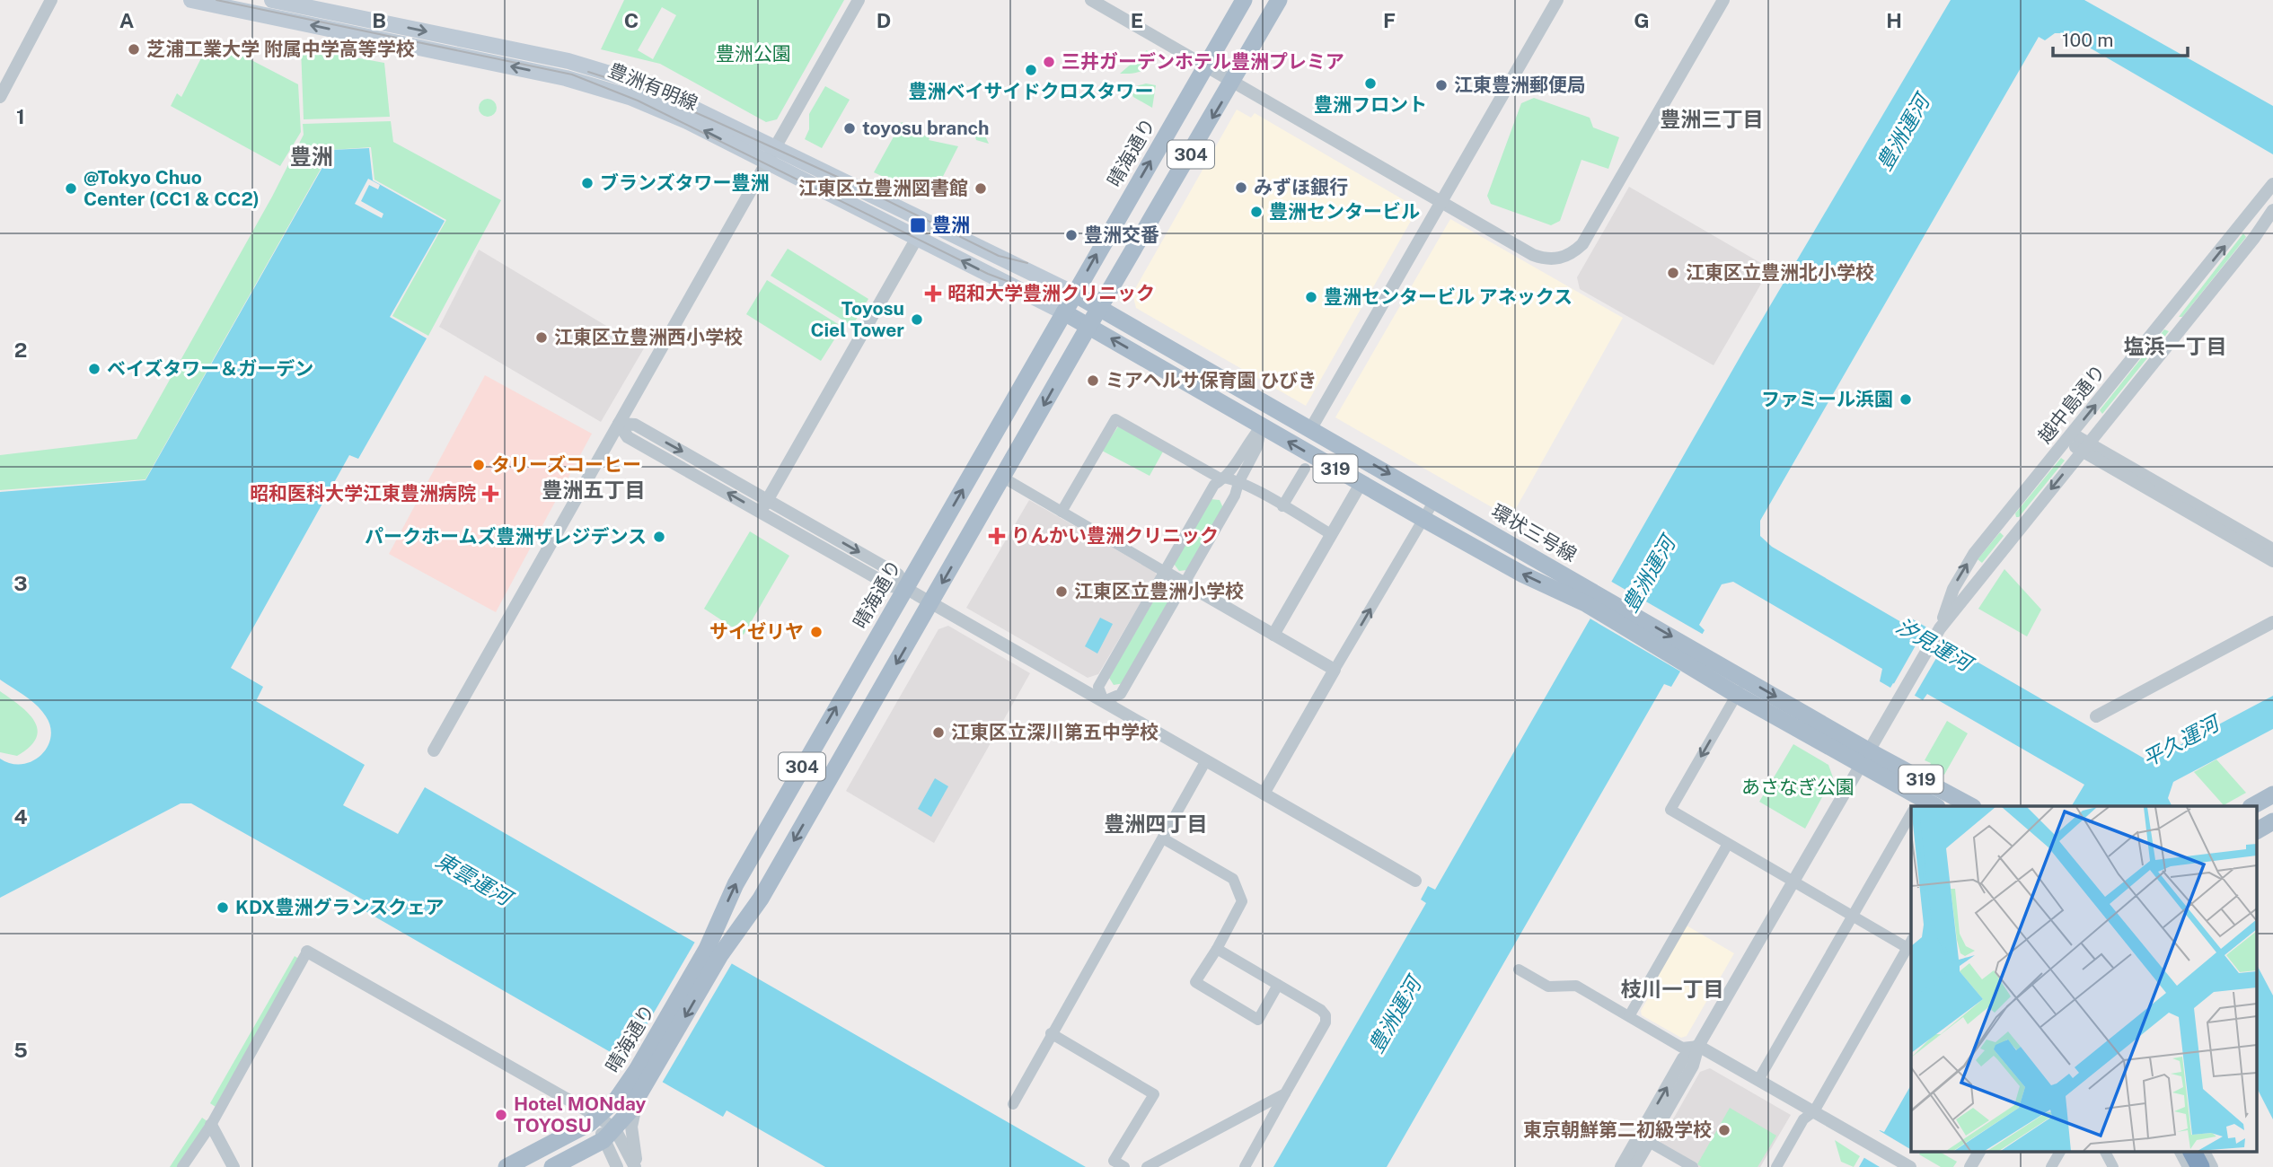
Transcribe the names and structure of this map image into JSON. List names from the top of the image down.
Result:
{
  "streets": {
    "main road": [
      "豊洲有明線",
      "晴海通り",
      "304",
      "319",
      "環状三号線"
    ],
    "street": ["越中島通り"]
  },
  "crossings": [
    ["豊洲有明線", "晴海通り"],
    ["豊洲有明線", "環状三号線"],
    ["晴海通り", "環状三号線"],
    ["越中島通り", "環状三号線"]
  ],
  "districts": [
    "豊洲三丁目",
    "豊洲",
    "塩浜一丁目",
    "豊洲五丁目",
    "豊洲四丁目",
    "枝川一丁目"
  ],
  "water": [
    "豊洲運河",
    "汐見運河",
    "平久運河",
    "東雲運河"
  ],
  "parks": ["豊洲公園", "あさなぎ公園"],
  "places": {
    "other": [
      "芝浦工業大学 附属中学高等学校",
      "三井ガーデンホテル豊洲プレミア",
      "豊洲ベイサイドクロスタワー",
      "豊洲フロント",
      "江東豊洲郵便局",
      "toyosu branch",
      "ブランズタワー豊洲",
      "みずほ銀行",
      "@Tokyo Chuo Center (CC1 & CC2)",
      "江東区立豊洲図書館",
      "豊洲センタービル",
      "豊洲交番",
      "江東区立豊洲北小学校",
      "豊洲センタービル アネックス",
      "Toyosu Ciel Tower",
      "江東区立豊洲西小学校",
      "ベイズタワー＆ガーデン",
      "ミアヘルサ保育園 ひびき",
      "ファミール浜園",
      "タリーズコーヒー",
      "パークホームズ豊洲ザレジデンス",
      "江東区立豊洲小学校",
      "サイゼリヤ",
      "江東区立深川第五中学校",
      "KDX豊洲グランスクェア",
      "Hotel MONday TOYOSU",
      "東京朝鮮第二初級学校"
    ],
    "transit": ["豊洲"],
    "health": ["昭和大学豊洲クリニック", "昭和医科大学江東豊洲病院", "りんかい豊洲クリニック"]
  },
  "scale_bar": "100 m",
  "grid": {
    "columns": [
      "A",
      "B",
      "C",
      "D",
      "E",
      "F",
      "G",
      "H"
    ],
    "rows": [
      "1",
      "2",
      "3",
      "4",
      "5"
    ]
  }
}
